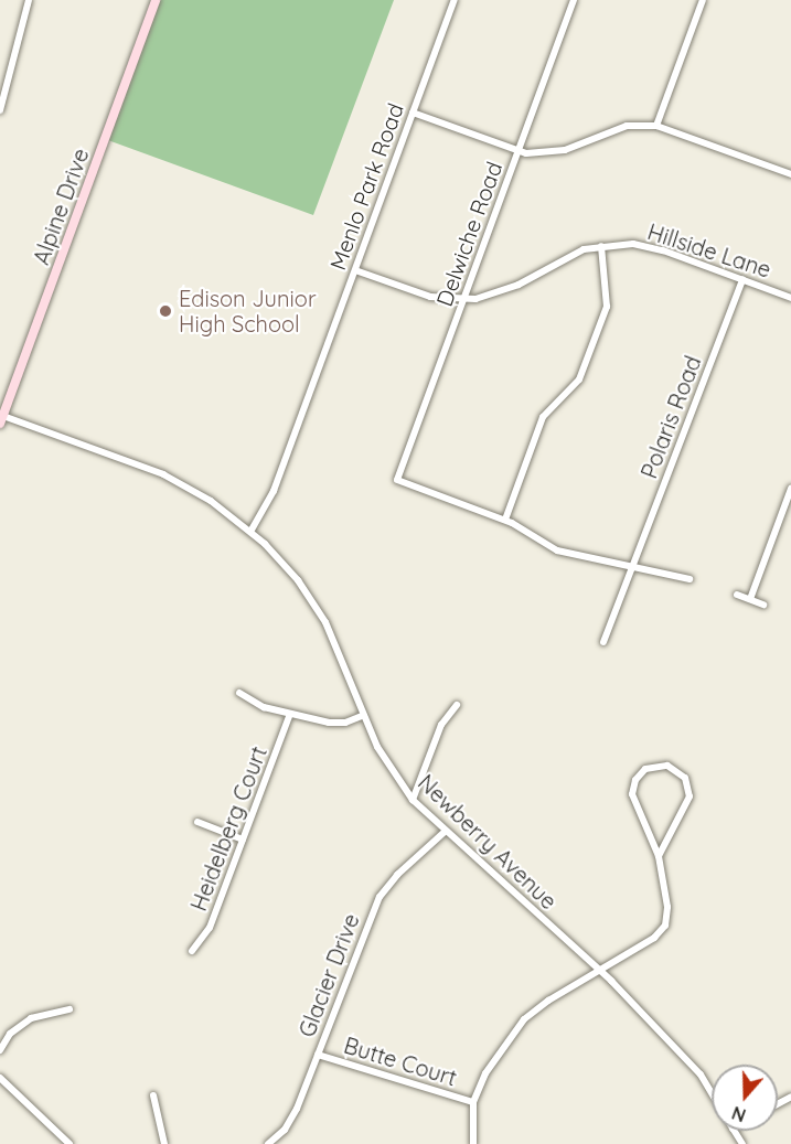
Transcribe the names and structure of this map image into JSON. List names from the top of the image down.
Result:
{
  "streets": {
    "street": [
      "Menlo Park Road",
      "Alpine Drive",
      "Delwiche Road",
      "Hillside Lane",
      "Polaris Road",
      "Heidelberg Court",
      "Newberry Avenue",
      "Glacier Drive",
      "Butte Court"
    ]
  },
  "crossings": [
    ["Menlo Park Road", "Hillside Lane"],
    ["Menlo Park Road", "Newberry Avenue"],
    ["Alpine Drive", "Newberry Avenue"],
    ["Delwiche Road", "Hillside Lane"],
    ["Hillside Lane", "Polaris Road"],
    ["Newberry Avenue", "Glacier Drive"],
    ["Glacier Drive", "Butte Court"]
  ],
  "places": ["Edison Junior High School"],
  "north": "bottom"
}
